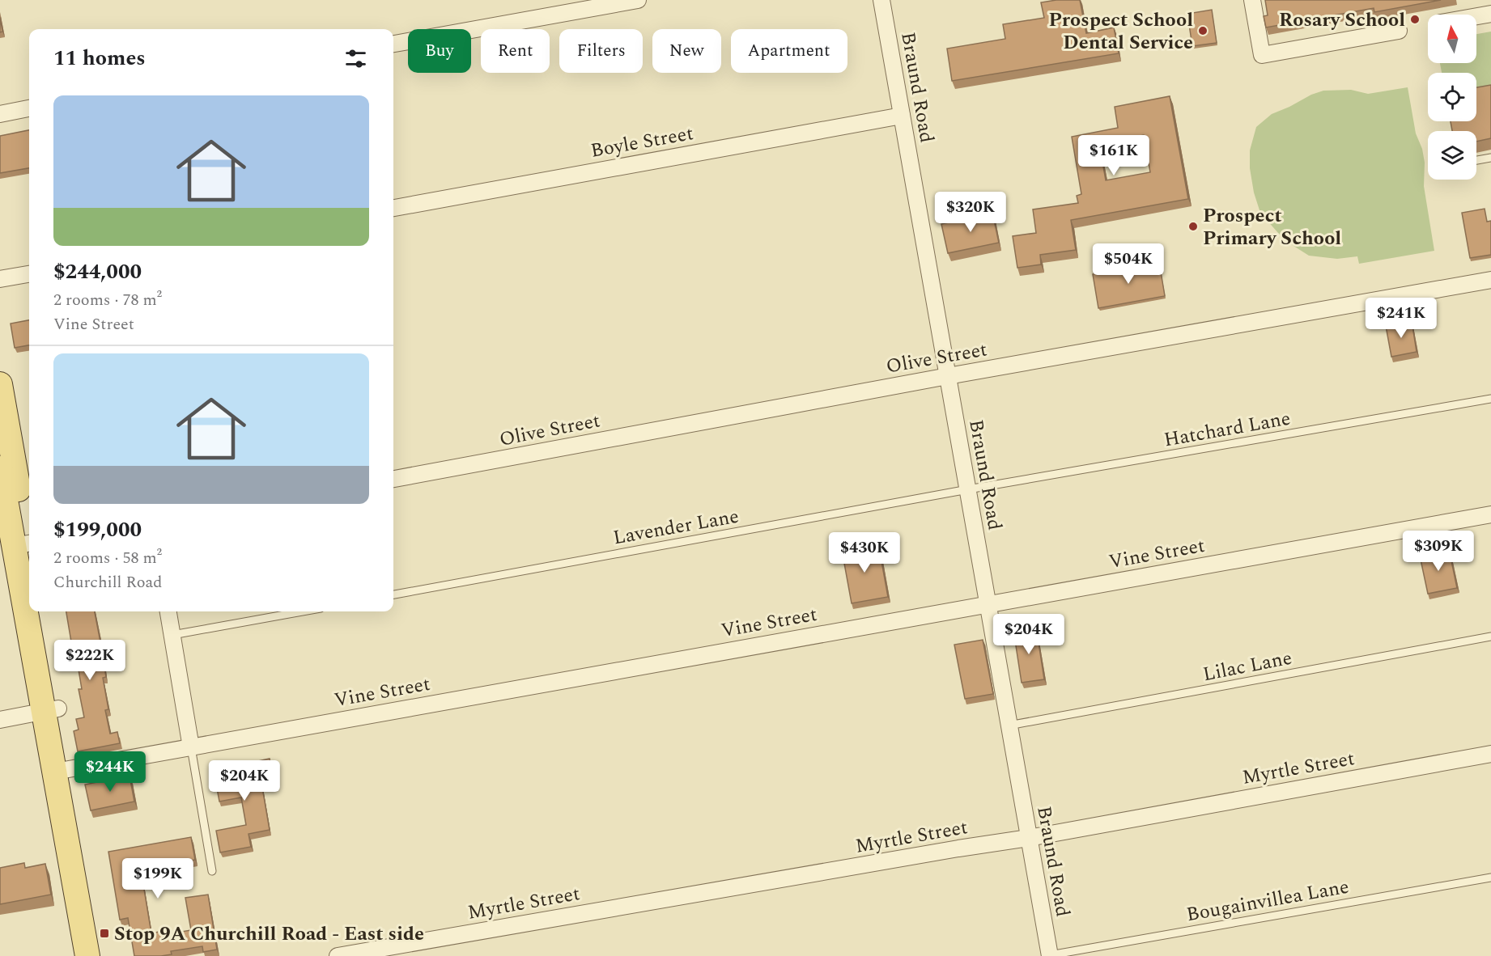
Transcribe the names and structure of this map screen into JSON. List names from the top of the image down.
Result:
{
  "streets": {
    "street": [
      "Braund Road",
      "Boyle Street",
      "Olive Street",
      "Vine Street",
      "Myrtle Street"
    ],
    "lane": [
      "Hatchard Lane",
      "Lavender Lane",
      "Lilac Lane",
      "Bougainvillea Lane"
    ]
  },
  "crossings": [
    ["Braund Road", "Boyle Street"],
    ["Braund Road", "Olive Street"],
    ["Braund Road", "Hatchard Lane"],
    ["Braund Road", "Lavender Lane"],
    ["Braund Road", "Vine Street"],
    ["Braund Road", "Lilac Lane"],
    ["Braund Road", "Myrtle Street"],
    ["Braund Road", "Bougainvillea Lane"],
    ["Hatchard Lane", "Lavender Lane"]
  ],
  "places": {
    "other": ["Rosary School", "Prospect School Dental Service", "Prospect Primary School"],
    "transit": ["Stop 9A Churchill Road - East side"]
  },
  "north": "top",
  "page": {
    "chip": [
      "Buy",
      "Rent",
      "Filters",
      "New",
      "Apartment"
    ],
    "heading": "11 homes",
    "list": [
      {
        "name": "$244,000",
        "note": "2 rooms · 78 m² · Vine Street"
      },
      {
        "name": "$199,000",
        "note": "2 rooms · 58 m² · Churchill Road"
      }
    ],
    "price": [
      "$161K",
      "$320K",
      "$504K",
      "$241K",
      "$309K",
      "$430K",
      "$204K",
      "$222K",
      "$244K",
      "$204K",
      "$199K"
    ]
  }
}
